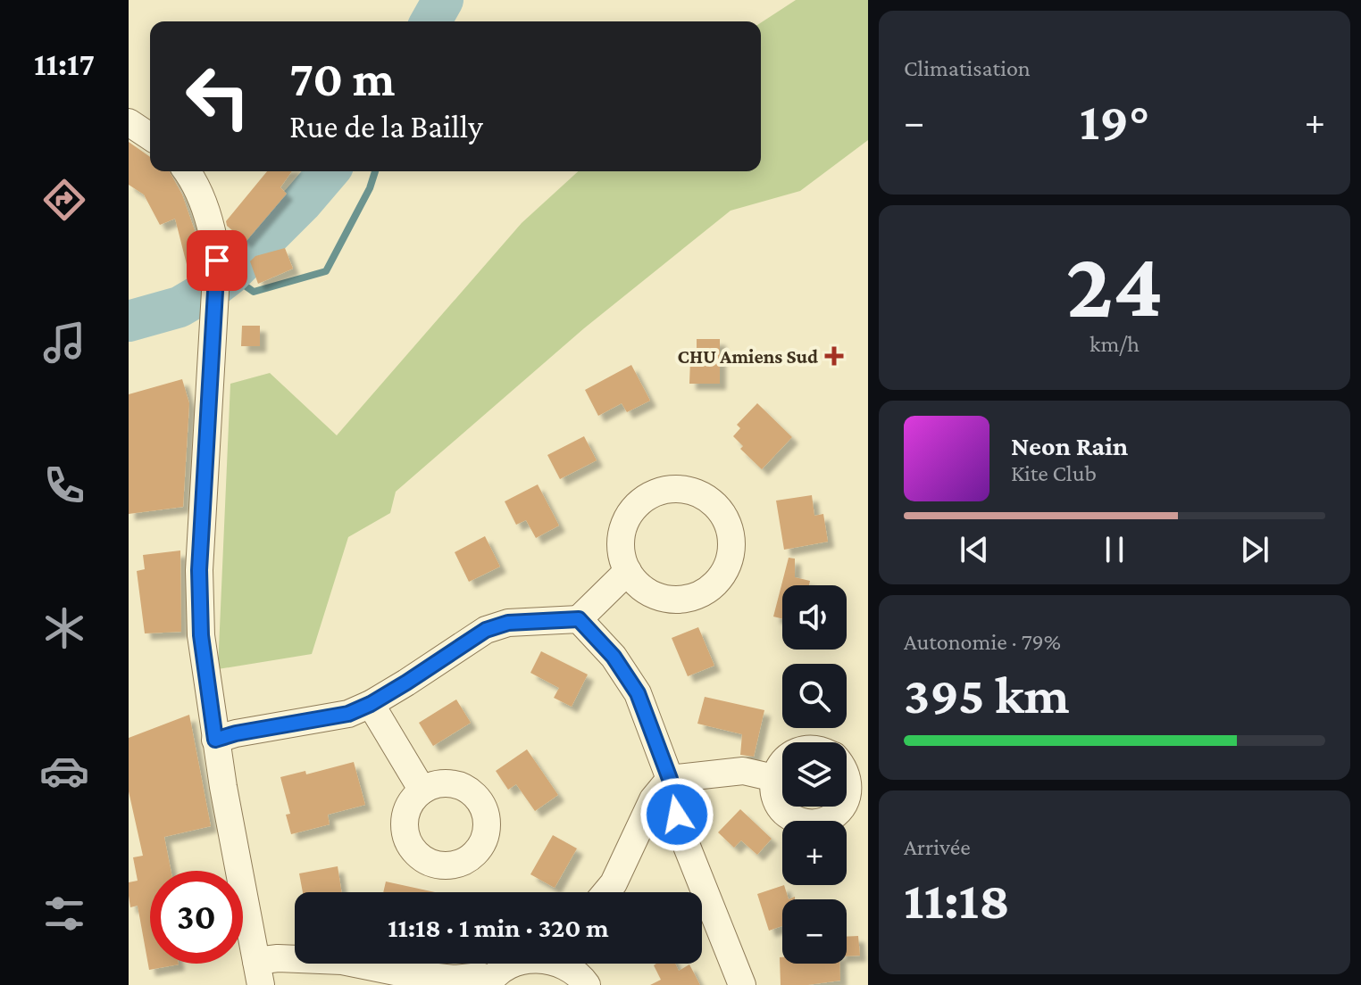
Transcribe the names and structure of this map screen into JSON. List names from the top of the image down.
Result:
{
  "places": {
    "health": ["CHU Amiens Sud"]
  },
  "page": {
    "tabs": "11:17",
    "tile": [
      "Climatisation",
      ["24", "km/h"],
      ["Autonomie · 79%", "395 km"],
      ["Arrivée", "11:18"]
    ],
    "turn": ["70 m", "Rue de la Bailly"],
    "heat": ["−", "19°", "+"],
    "song": ["Neon Rain", "Kite Club"],
    "map_buttons": ["+", "−"],
    "limit": "30",
    "trip": "11:18 · 1 min · 320 m"
  }
}
